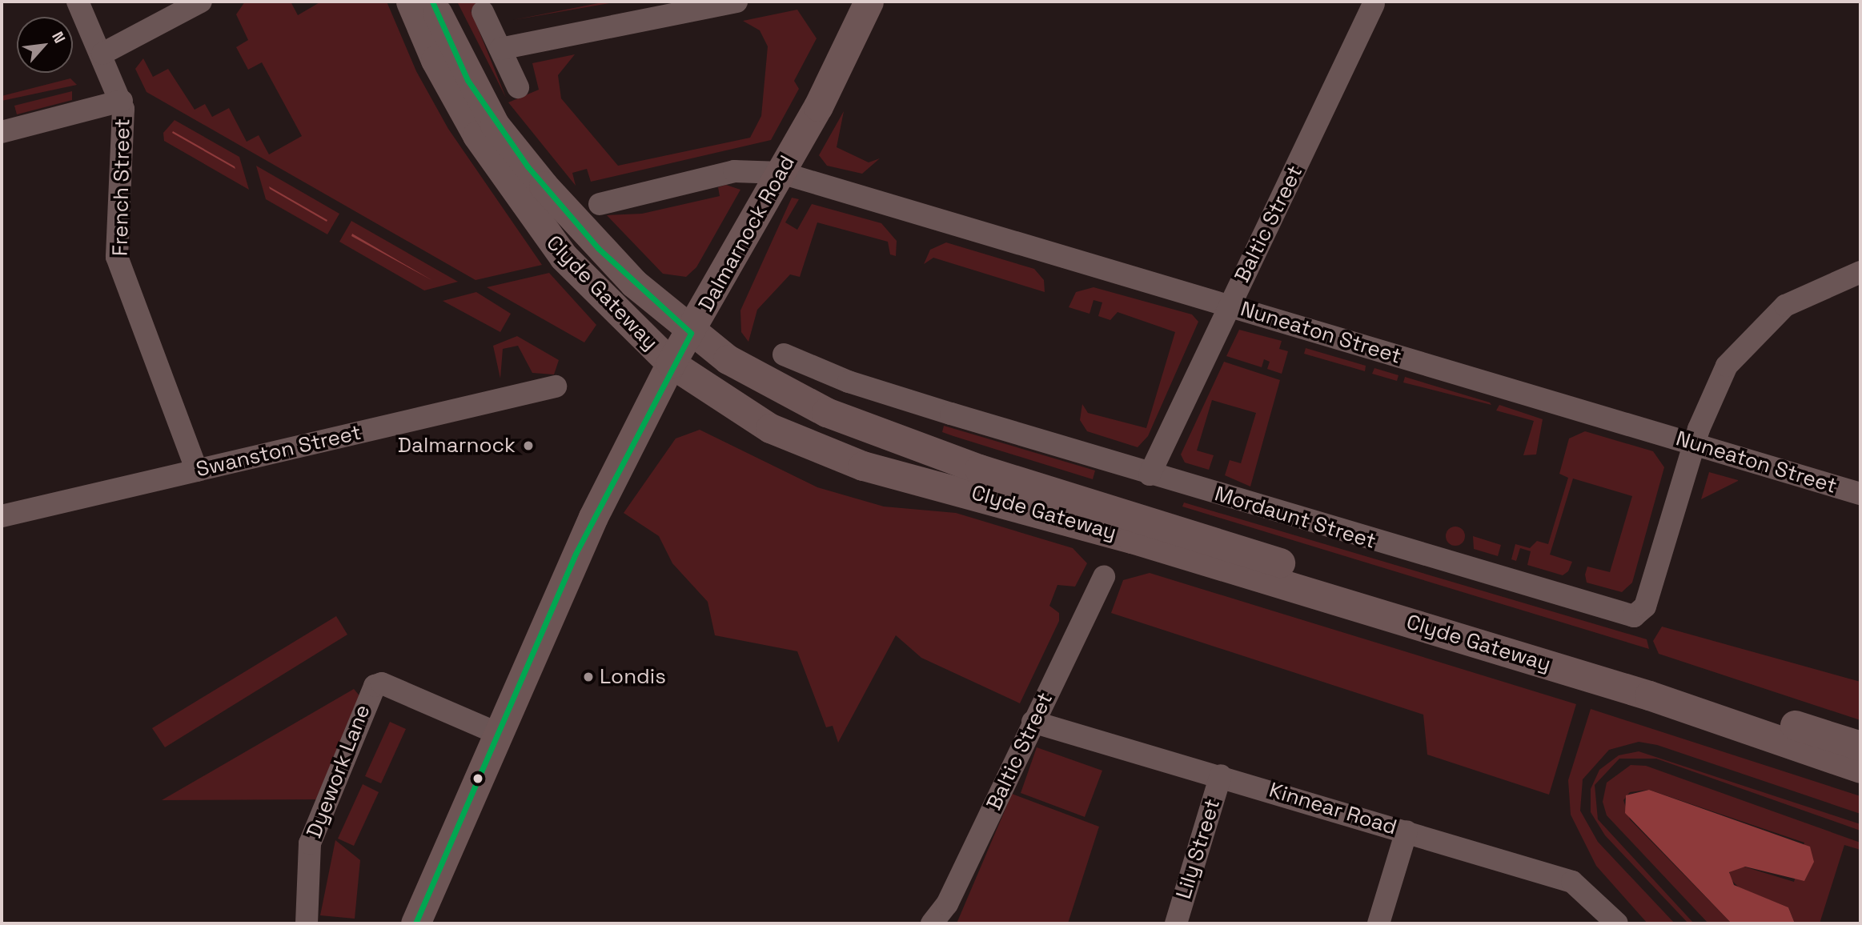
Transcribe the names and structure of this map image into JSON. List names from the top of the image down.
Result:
{
  "streets": {
    "main road": ["Dalmarnock Road", "Clyde Gateway"],
    "street": [
      "French Street",
      "Baltic Street",
      "Nuneaton Street",
      "Swanston Street",
      "Mordaunt Street",
      "Dyework Lane",
      "Kinnear Road",
      "Lily Street"
    ]
  },
  "crossings": [
    ["French Street", "Swanston Street"],
    ["Baltic Street", "Nuneaton Street"],
    ["Baltic Street", "Mordaunt Street"],
    ["Baltic Street", "Kinnear Road"],
    ["Dalmarnock Road", "Clyde Gateway"],
    ["Dalmarnock Road", "Nuneaton Street"],
    ["Dalmarnock Road", "Dyework Lane"],
    ["Nuneaton Street", "Mordaunt Street"],
    ["Kinnear Road", "Lily Street"]
  ],
  "places": ["Dalmarnock", "Londis"],
  "north": "top right"
}
